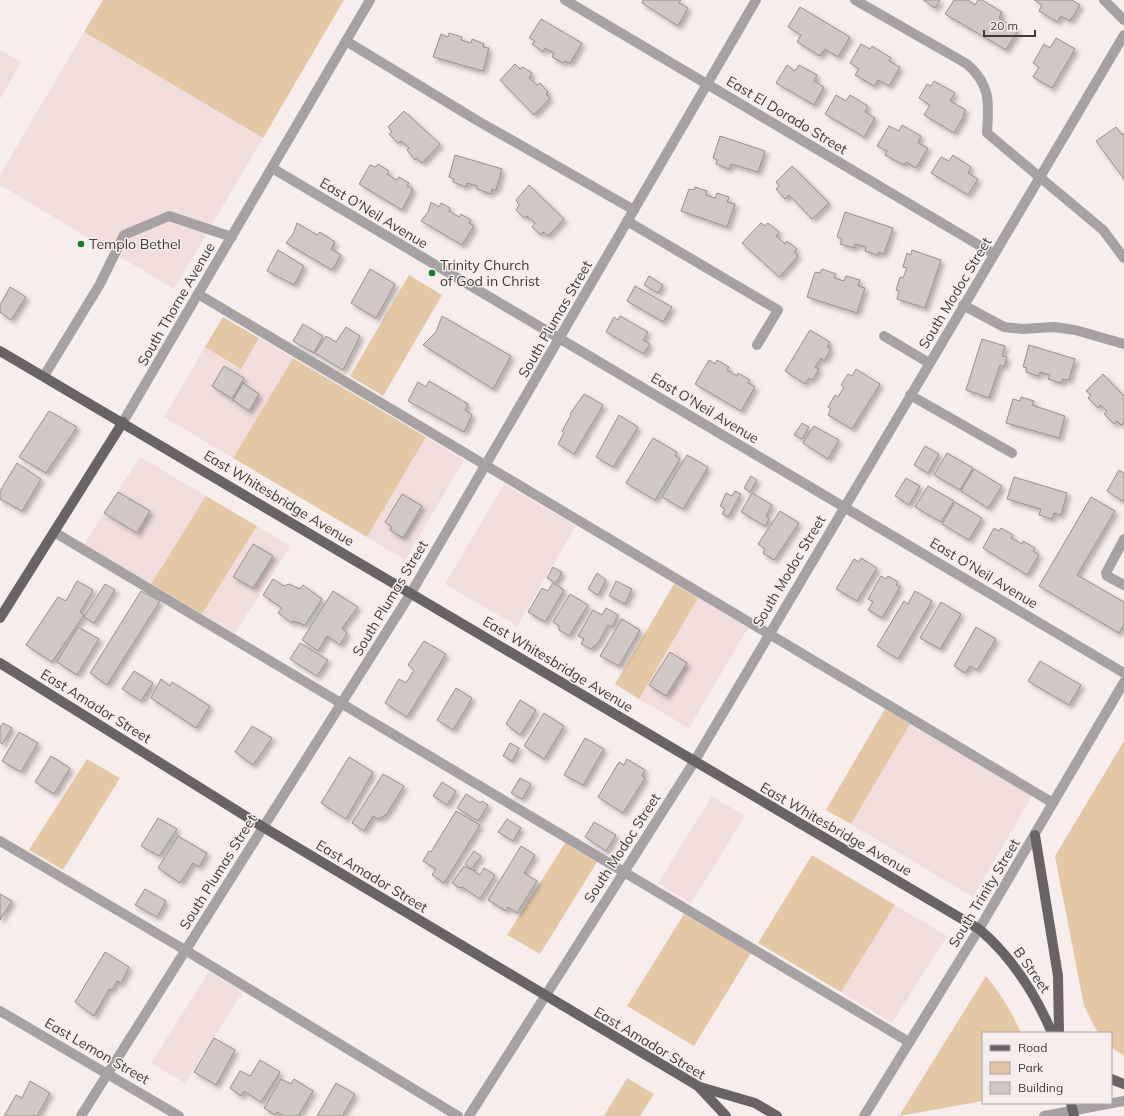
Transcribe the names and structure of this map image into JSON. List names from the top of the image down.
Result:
{
  "streets": {
    "main road": [
      "South Thorne Avenue",
      "East Whitesbridge Avenue",
      "East Amador Street",
      "B Street"
    ],
    "street": [
      "East El Dorado Street",
      "East O'Neil Avenue",
      "South Modoc Street",
      "South Plumas Street",
      "South Trinity Street",
      "East Lemon Street"
    ]
  },
  "crossings": [
    ["East El Dorado Street", "South Modoc Street"],
    ["East El Dorado Street", "South Plumas Street"],
    ["East O'Neil Avenue", "South Modoc Street"],
    ["East O'Neil Avenue", "South Thorne Avenue"],
    ["East O'Neil Avenue", "South Plumas Street"],
    ["South Modoc Street", "East Whitesbridge Avenue"],
    ["South Modoc Street", "East Amador Street"],
    ["South Thorne Avenue", "East Whitesbridge Avenue"],
    ["South Plumas Street", "East Whitesbridge Avenue"],
    ["South Plumas Street", "East Amador Street"],
    ["South Plumas Street", "East Lemon Street"],
    ["East Whitesbridge Avenue", "South Trinity Street"],
    ["East Whitesbridge Avenue", "B Street"],
    ["South Trinity Street", "B Street"]
  ],
  "places": ["Templo Bethel", "Trinity Church of God in Christ"],
  "legend": ["Road", "Park", "Building"],
  "scale_bar": "20 m"
}
